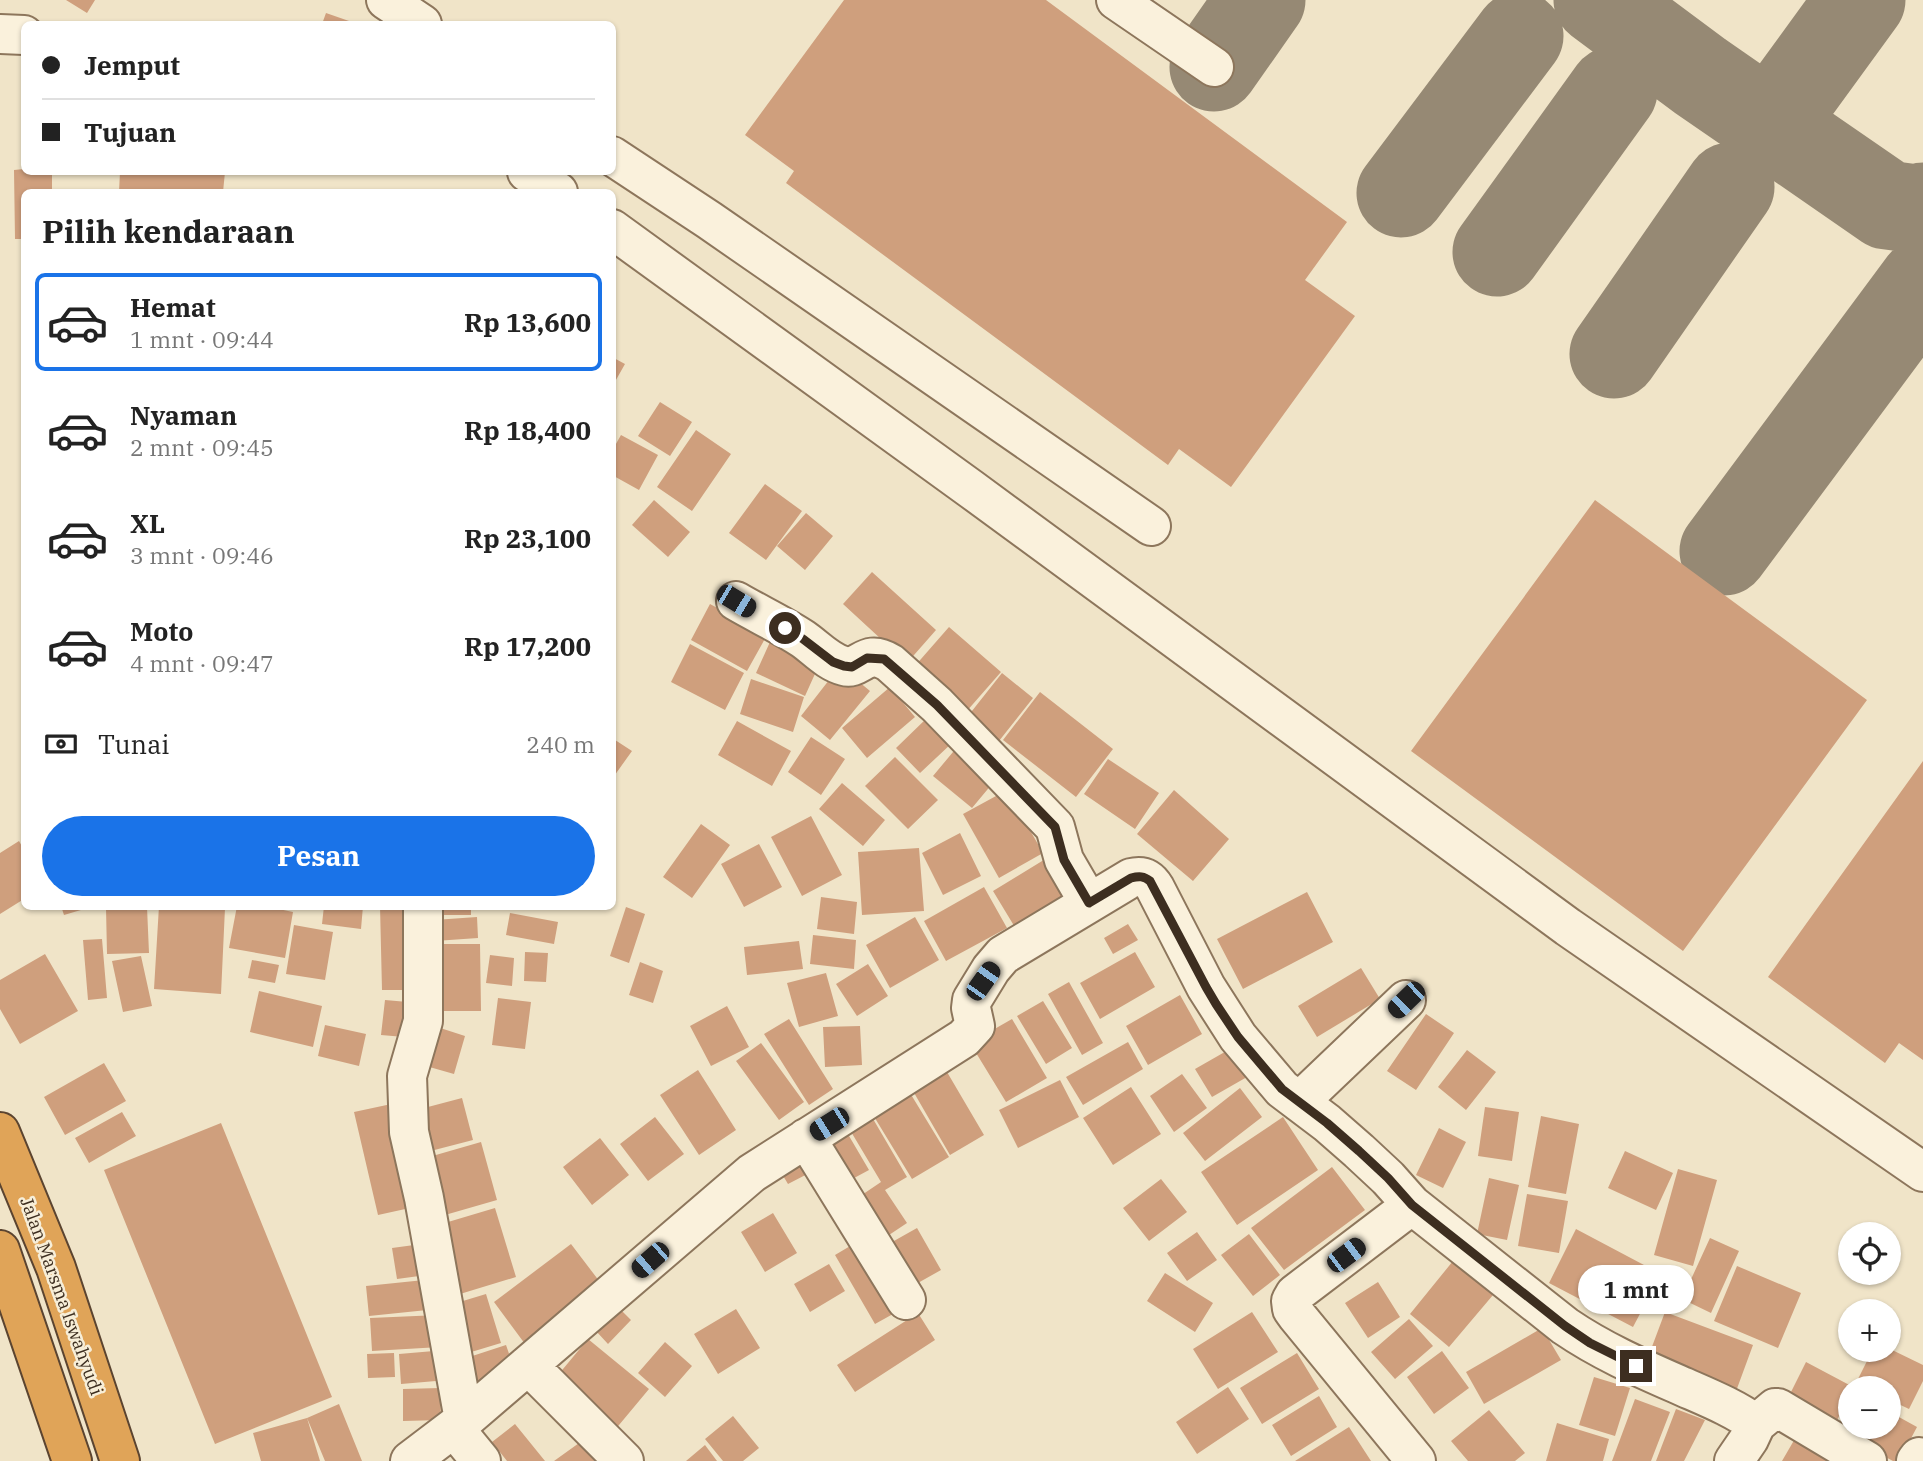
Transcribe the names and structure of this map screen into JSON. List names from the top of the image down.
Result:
{
  "streets": {
    "highway": ["Jalan Marsma Iswahyudi"]
  },
  "page": {
    "banner": ["Jemput", "Tujuan"],
    "heading": "Pilih kendaraan",
    "list": [
      {
        "name": "Hemat",
        "note": "1 mnt · 09:44",
        "value": "Rp 13,600"
      },
      {
        "name": "Nyaman",
        "note": "2 mnt · 09:45",
        "value": "Rp 18,400"
      },
      {
        "name": "XL",
        "note": "3 mnt · 09:46",
        "value": "Rp 23,100"
      },
      {
        "name": "Moto",
        "note": "4 mnt · 09:47",
        "value": "Rp 17,200"
      }
    ],
    "pay": ["Tunai", "240 m"],
    "buttons": "Pesan",
    "map_buttons": ["+", "−"],
    "bubble": "1 mnt"
  }
}
